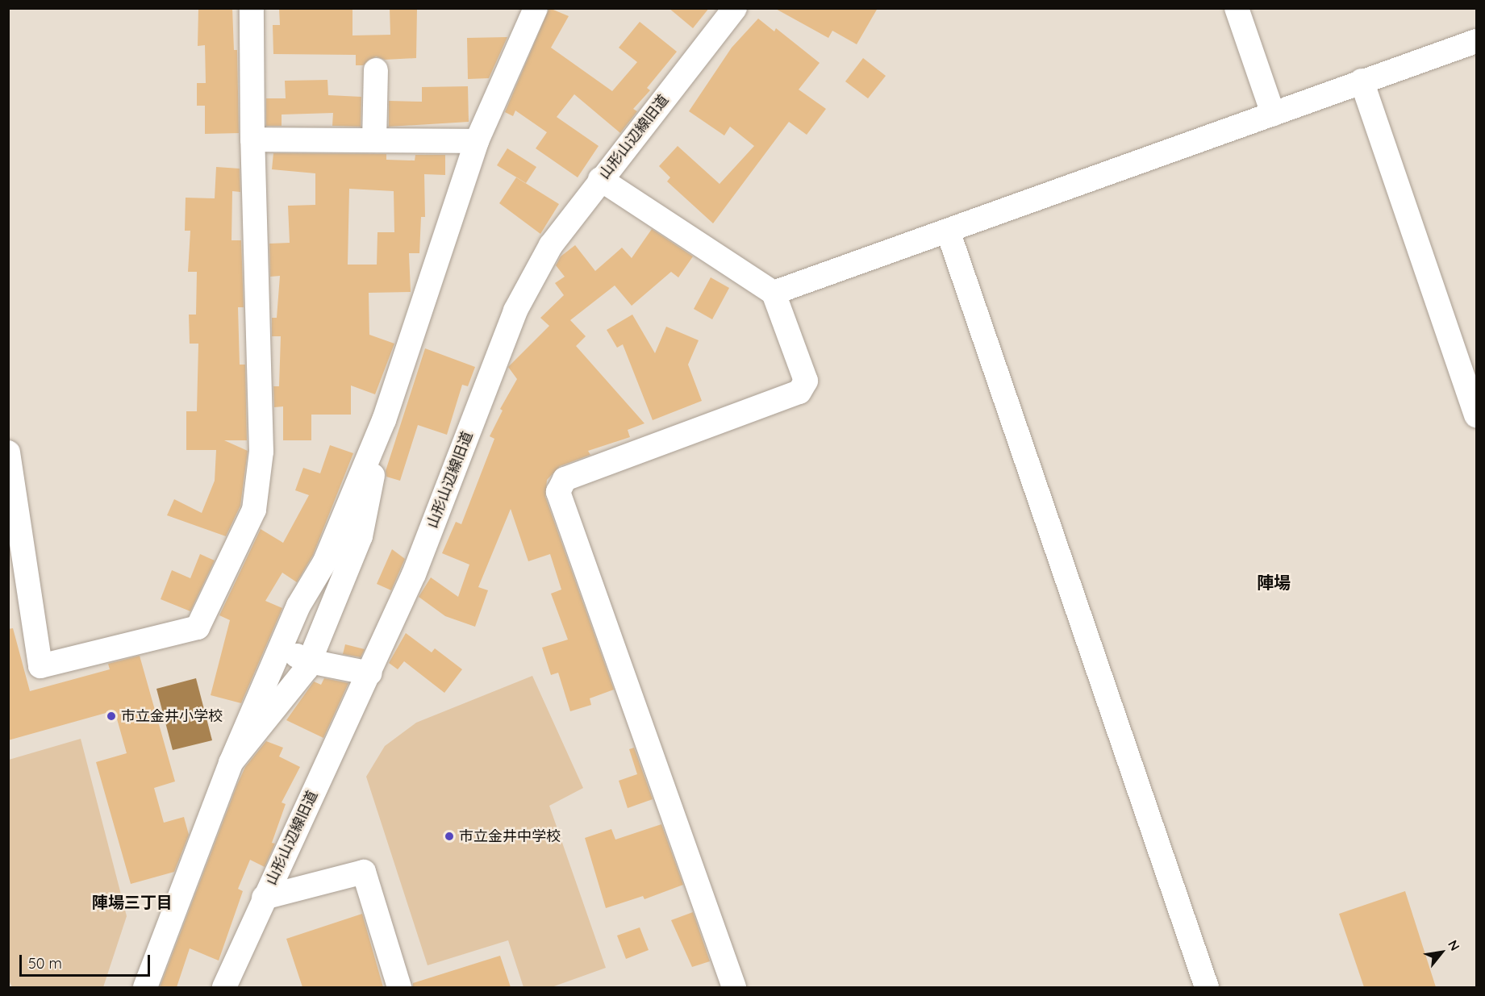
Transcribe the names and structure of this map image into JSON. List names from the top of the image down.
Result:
{
  "streets": {
    "street": ["山形山辺線旧道"]
  },
  "districts": ["陣場", "陣場三丁目"],
  "places": ["市立金井小学校", "市立金井中学校"],
  "scale_bar": "50 m",
  "north": "top right"
}
